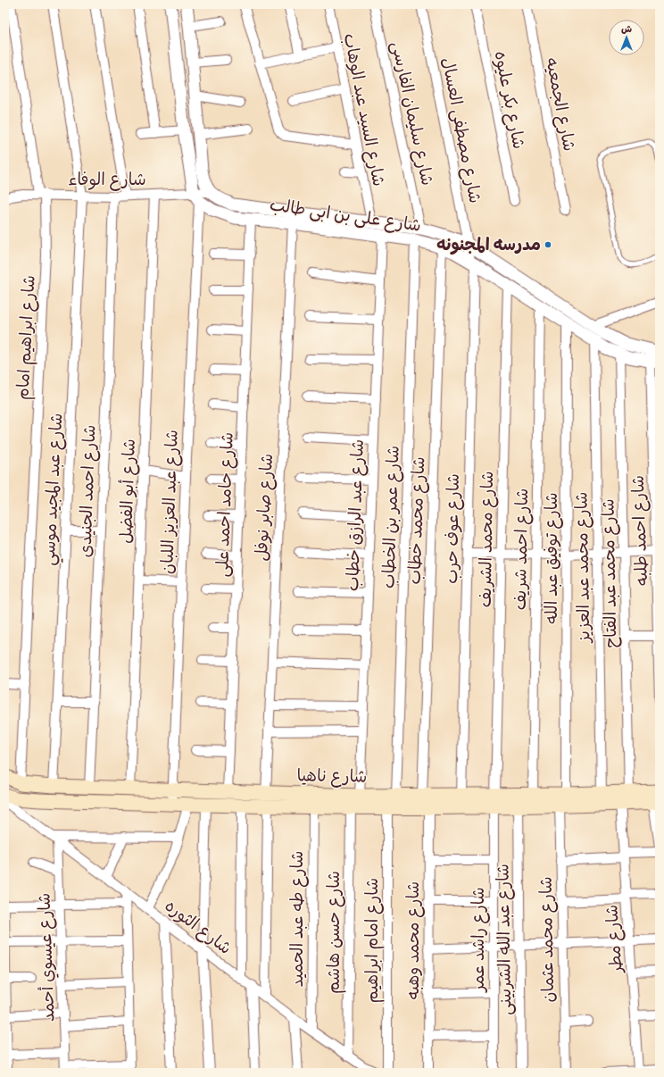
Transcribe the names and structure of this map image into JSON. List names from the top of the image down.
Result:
{
  "streets": {
    "main road": ["شارع ناهيا"],
    "street": [
      "شارع بكر عليوه",
      "شارع الجمعيه",
      "شارع السيد عبد الوهاب",
      "شارع سليمان الفارسى",
      "شارع مصطفى العسال",
      "شارع الوفاء",
      "شارع على بن ابى طالب",
      "شارع ابراهيم امام",
      "شارع عبد المجيد موسي",
      "شارع احمد الجنيدى",
      "شارع أبو الفضل",
      "شارع عبد العزيز اللبان",
      "شارع حامد احمد على",
      "شارع صابر نوفل",
      "شارع عبد الرازق خطاب",
      "شارع عمر بن الخطاب",
      "شارع محمد خطاب",
      "شارع عوف حرب",
      "شارع احمد طلبه",
      "شارع محمد الشريف",
      "شارع احمد شريف",
      "شارع توفيق عبد الله",
      "شارع محمد عبد العزيز",
      "شارع محمد عبد الفتاح",
      "شارع طه عبد الحميد",
      "شارع الثوره",
      "شارع حسن هاشم",
      "شارع مطر",
      "شارع راشد عمر",
      "شارع عبد الله الشربينى",
      "شارع محمد عثمان",
      "شارع امام ابراهيم",
      "شارع محمد وهبه",
      "شارع عيسوي أحمد"
    ]
  },
  "crossings": [
    ["شارع السيد عبد الوهاب", "شارع على بن ابى طالب"],
    ["شارع سليمان الفارسى", "شارع على بن ابى طالب"],
    ["شارع مصطفى العسال", "شارع على بن ابى طالب"],
    ["شارع مصطفى العسال", "شارع عوف حرب"],
    ["شارع الوفاء", "شارع على بن ابى طالب"],
    ["شارع الوفاء", "شارع ابراهيم امام"],
    ["شارع الوفاء", "شارع عبد المجيد موسي"],
    ["شارع الوفاء", "شارع احمد الجنيدى"],
    ["شارع الوفاء", "شارع أبو الفضل"],
    ["شارع الوفاء", "شارع عبد العزيز اللبان"],
    ["شارع على بن ابى طالب", "شارع عبد العزيز اللبان"],
    ["شارع على بن ابى طالب", "شارع حامد احمد على"],
    ["شارع على بن ابى طالب", "شارع صابر نوفل"],
    ["شارع على بن ابى طالب", "شارع عبد الرازق خطاب"],
    ["شارع على بن ابى طالب", "شارع عمر بن الخطاب"],
    ["شارع على بن ابى طالب", "شارع محمد خطاب"],
    ["شارع على بن ابى طالب", "شارع عوف حرب"],
    ["شارع على بن ابى طالب", "شارع احمد طلبه"],
    ["شارع على بن ابى طالب", "شارع محمد الشريف"],
    ["شارع على بن ابى طالب", "شارع احمد شريف"],
    ["شارع على بن ابى طالب", "شارع توفيق عبد الله"],
    ["شارع على بن ابى طالب", "شارع محمد عبد العزيز"],
    ["شارع على بن ابى طالب", "شارع محمد عبد الفتاح"],
    ["شارع ابراهيم امام", "شارع ناهيا"],
    ["شارع عبد المجيد موسي", "شارع ناهيا"],
    ["شارع احمد الجنيدى", "شارع ناهيا"],
    ["شارع أبو الفضل", "شارع ناهيا"],
    ["شارع عبد العزيز اللبان", "شارع ناهيا"],
    ["شارع حامد احمد على", "شارع ناهيا"],
    ["شارع صابر نوفل", "شارع ناهيا"],
    ["شارع عبد الرازق خطاب", "شارع ناهيا"],
    ["شارع عمر بن الخطاب", "شارع ناهيا"],
    ["شارع محمد خطاب", "شارع ناهيا"],
    ["شارع عوف حرب", "شارع ناهيا"],
    ["شارع محمد الشريف", "شارع ناهيا"],
    ["شارع محمد الشريف", "شارع راشد عمر"],
    ["شارع احمد شريف", "شارع ناهيا"],
    ["شارع توفيق عبد الله", "شارع ناهيا"],
    ["شارع توفيق عبد الله", "شارع محمد عثمان"],
    ["شارع محمد عبد العزيز", "شارع ناهيا"],
    ["شارع محمد عبد الفتاح", "شارع ناهيا"],
    ["شارع ناهيا", "شارع طه عبد الحميد"],
    ["شارع ناهيا", "شارع حسن هاشم"],
    ["شارع ناهيا", "شارع مطر"],
    ["شارع ناهيا", "شارع راشد عمر"],
    ["شارع ناهيا", "شارع عبد الله الشربينى"],
    ["شارع ناهيا", "شارع محمد عثمان"],
    ["شارع ناهيا", "شارع امام ابراهيم"],
    ["شارع ناهيا", "شارع محمد وهبه"],
    ["شارع طه عبد الحميد", "شارع الثوره"],
    ["شارع الثوره", "شارع حسن هاشم"],
    ["شارع الثوره", "شارع عيسوي أحمد"]
  ],
  "places": ["مدرسه المجنونه"],
  "north": "top"
}
